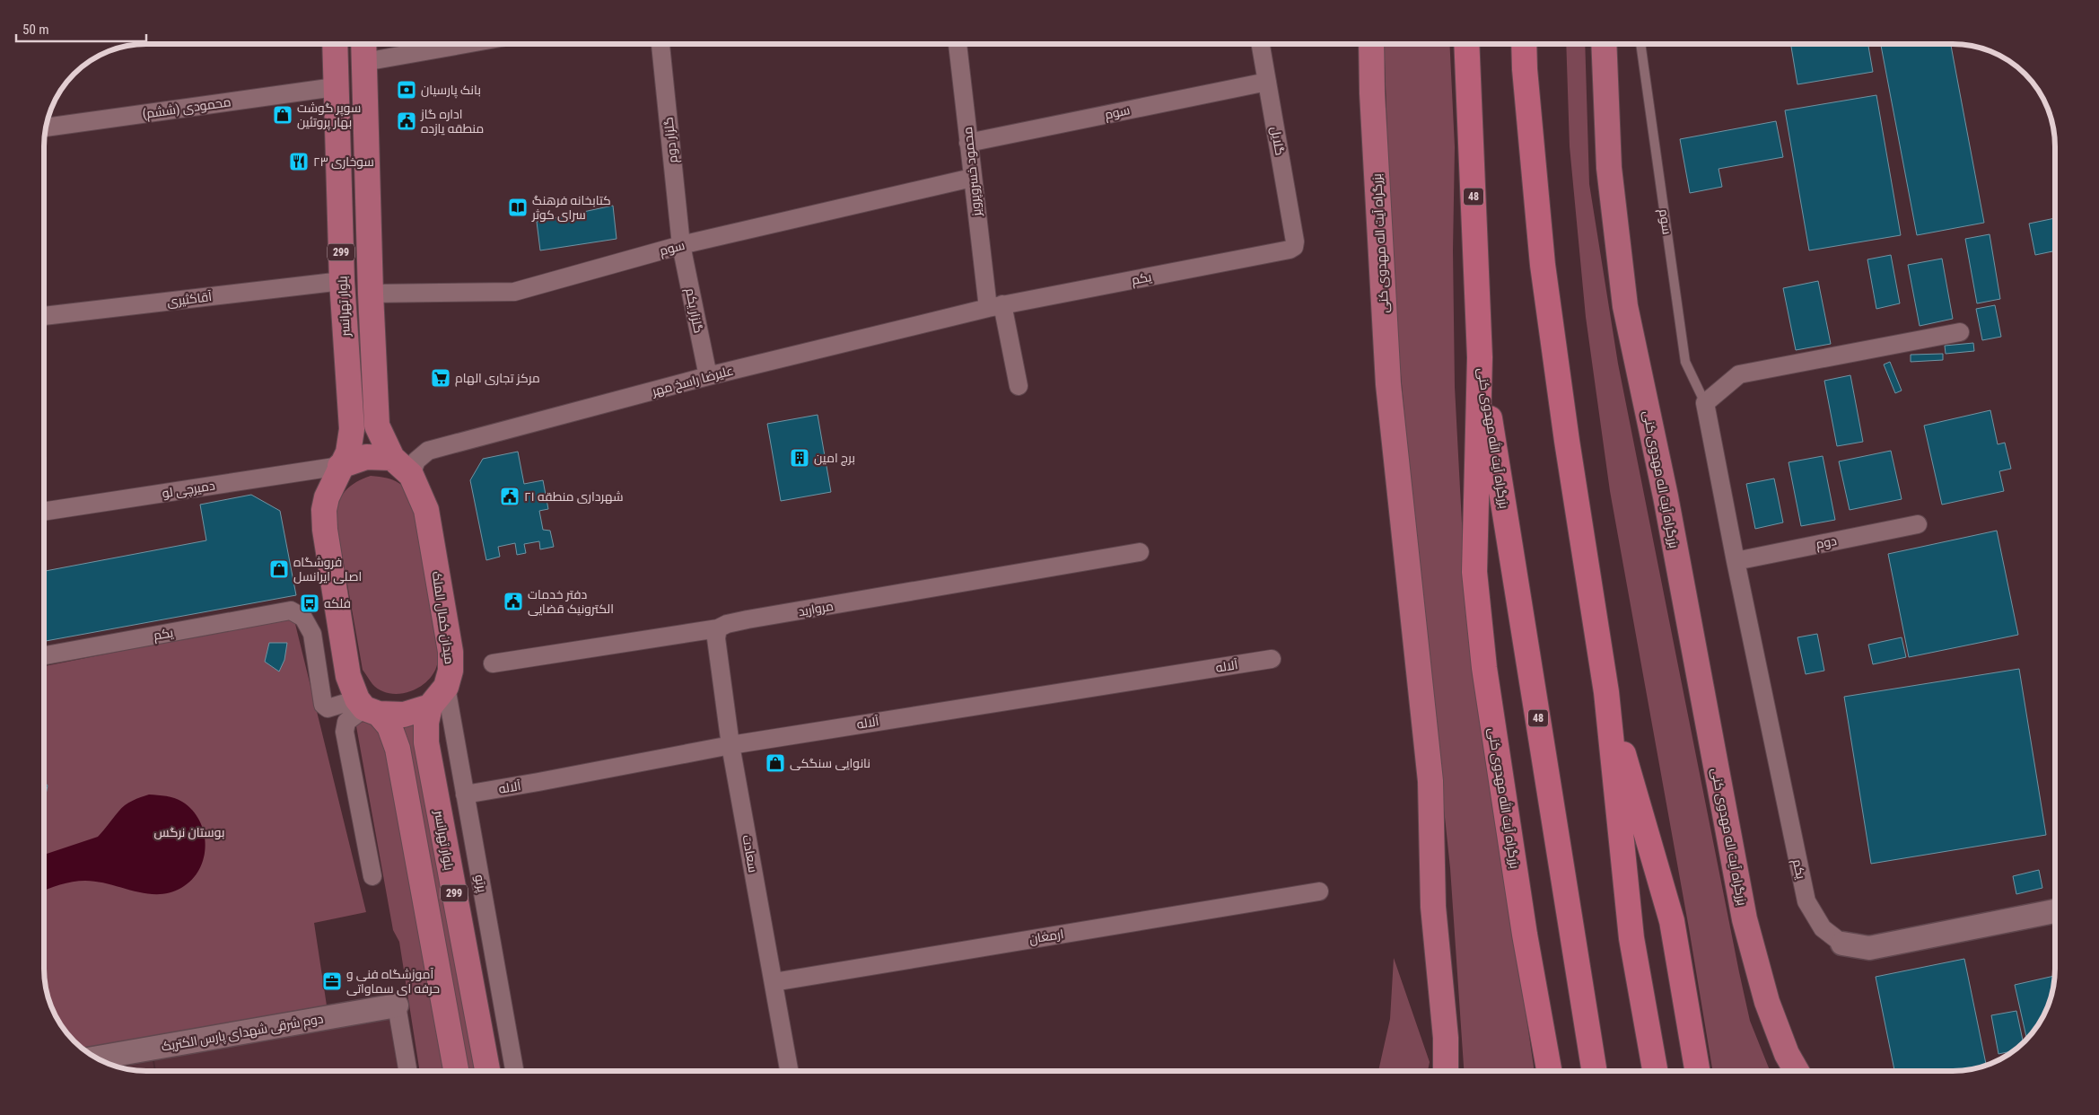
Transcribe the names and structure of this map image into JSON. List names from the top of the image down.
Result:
{
  "streets": {
    "highway": ["48", "بزرگراه آیت الله مهدوی کنی"],
    "main road": [
      "بزرگراه آیت اله مهدوی کنی",
      "299",
      "بلوار تهرانسر",
      "میدان کمال الملک"
    ],
    "street": [
      "محمودی (ششم)",
      "سوم",
      "گلزار دوم",
      "گلایل",
      "محمود خسروپرویز",
      "یکم",
      "آقاکثیری",
      "گلزار یکم",
      "علیرضا راسخ مهر",
      "دمیرچی لو",
      "دوم",
      "مروارید",
      "آلاله",
      "سعادت",
      "پرتو",
      "ارمغان",
      "دوم شرقی شهدای پارس الکتریک"
    ]
  },
  "crossings": [
    ["محمودی (ششم)", "بلوار تهرانسر"],
    ["سوم", "گلزار دوم"],
    ["سوم", "گلایل"],
    ["سوم", "محمود خسروپرویز"],
    ["سوم", "299"],
    ["سوم", "یکم"],
    ["سوم", "گلزار یکم"],
    ["سوم", "دوم"],
    ["گلزار دوم", "گلزار یکم"],
    ["گلایل", "یکم"],
    ["محمود خسروپرویز", "یکم"],
    ["محمود خسروپرویز", "علیرضا راسخ مهر"],
    ["48", "بزرگراه آیت الله مهدوی کنی"],
    ["299", "یکم"],
    ["299", "میدان کمال الملک"],
    ["یکم", "علیرضا راسخ مهر"],
    ["یکم", "دوم"],
    ["آقاکثیری", "بلوار تهرانسر"],
    ["بلوار تهرانسر", "دمیرچی لو"],
    ["بلوار تهرانسر", "میدان کمال الملک"],
    ["گلزار یکم", "علیرضا راسخ مهر"],
    ["علیرضا راسخ مهر", "میدان کمال الملک"],
    ["مروارید", "سعادت"],
    ["میدان کمال الملک", "پرتو"],
    ["آلاله", "سعادت"],
    ["آلاله", "پرتو"],
    ["سعادت", "ارمغان"]
  ],
  "parks": ["بوستان نرگس"],
  "places": {
    "bank": ["بانک پارسیان"],
    "shop": ["سوپر گوشت بهار پروتئین", "فروشگاه اصلی ایرانسل", "نانوایی سنگکی"],
    "public building": ["اداره گاز منطقه یازده", "شهرداری منطقه ۲۱", "دفتر خدمات الکترونیک قضایی"],
    "restaurant": ["سوخاری ۲۳"],
    "library": ["کتابخانه فرهنگ سرای کوثر"],
    "supermarket": ["مرکز تجاری الهام"],
    "building": ["برج امین"],
    "bus stop": ["فلکه"],
    "office": ["آموزشگاه فنی و حرفه ای سماواتی"]
  },
  "scale_bar": "50 m"
}
